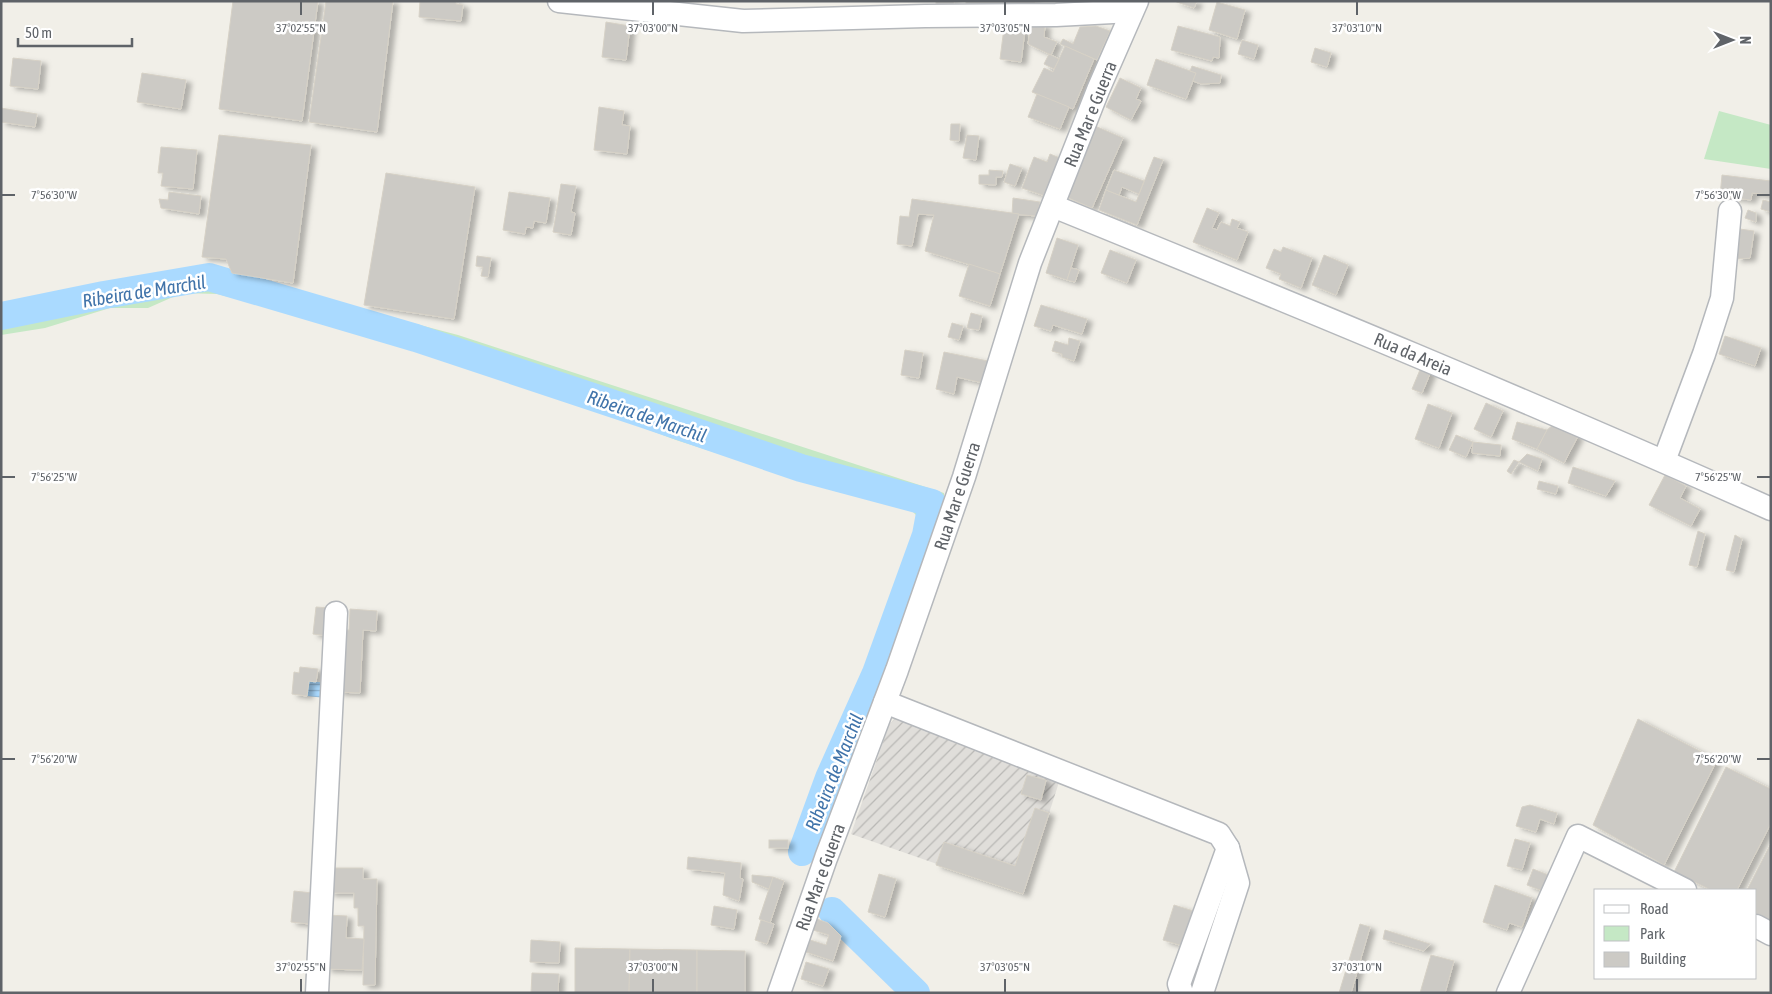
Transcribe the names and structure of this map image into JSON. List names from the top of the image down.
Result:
{
  "streets": {
    "street": ["Rua Mar e Guerra", "Rua da Areia"]
  },
  "crossings": [
    ["Rua Mar e Guerra", "Rua da Areia"]
  ],
  "water": ["Ribeira de Marchil"],
  "legend": ["Road", "Park", "Building"],
  "scale_bar": "50 m",
  "north": "right",
  "coordinates": [
    "37°02'55\"N",
    "37°03'00\"N",
    "37°03'05\"N",
    "37°03'10\"N",
    "7°56'30\"W",
    "7°56'25\"W",
    "7°56'20\"W"
  ]
}
